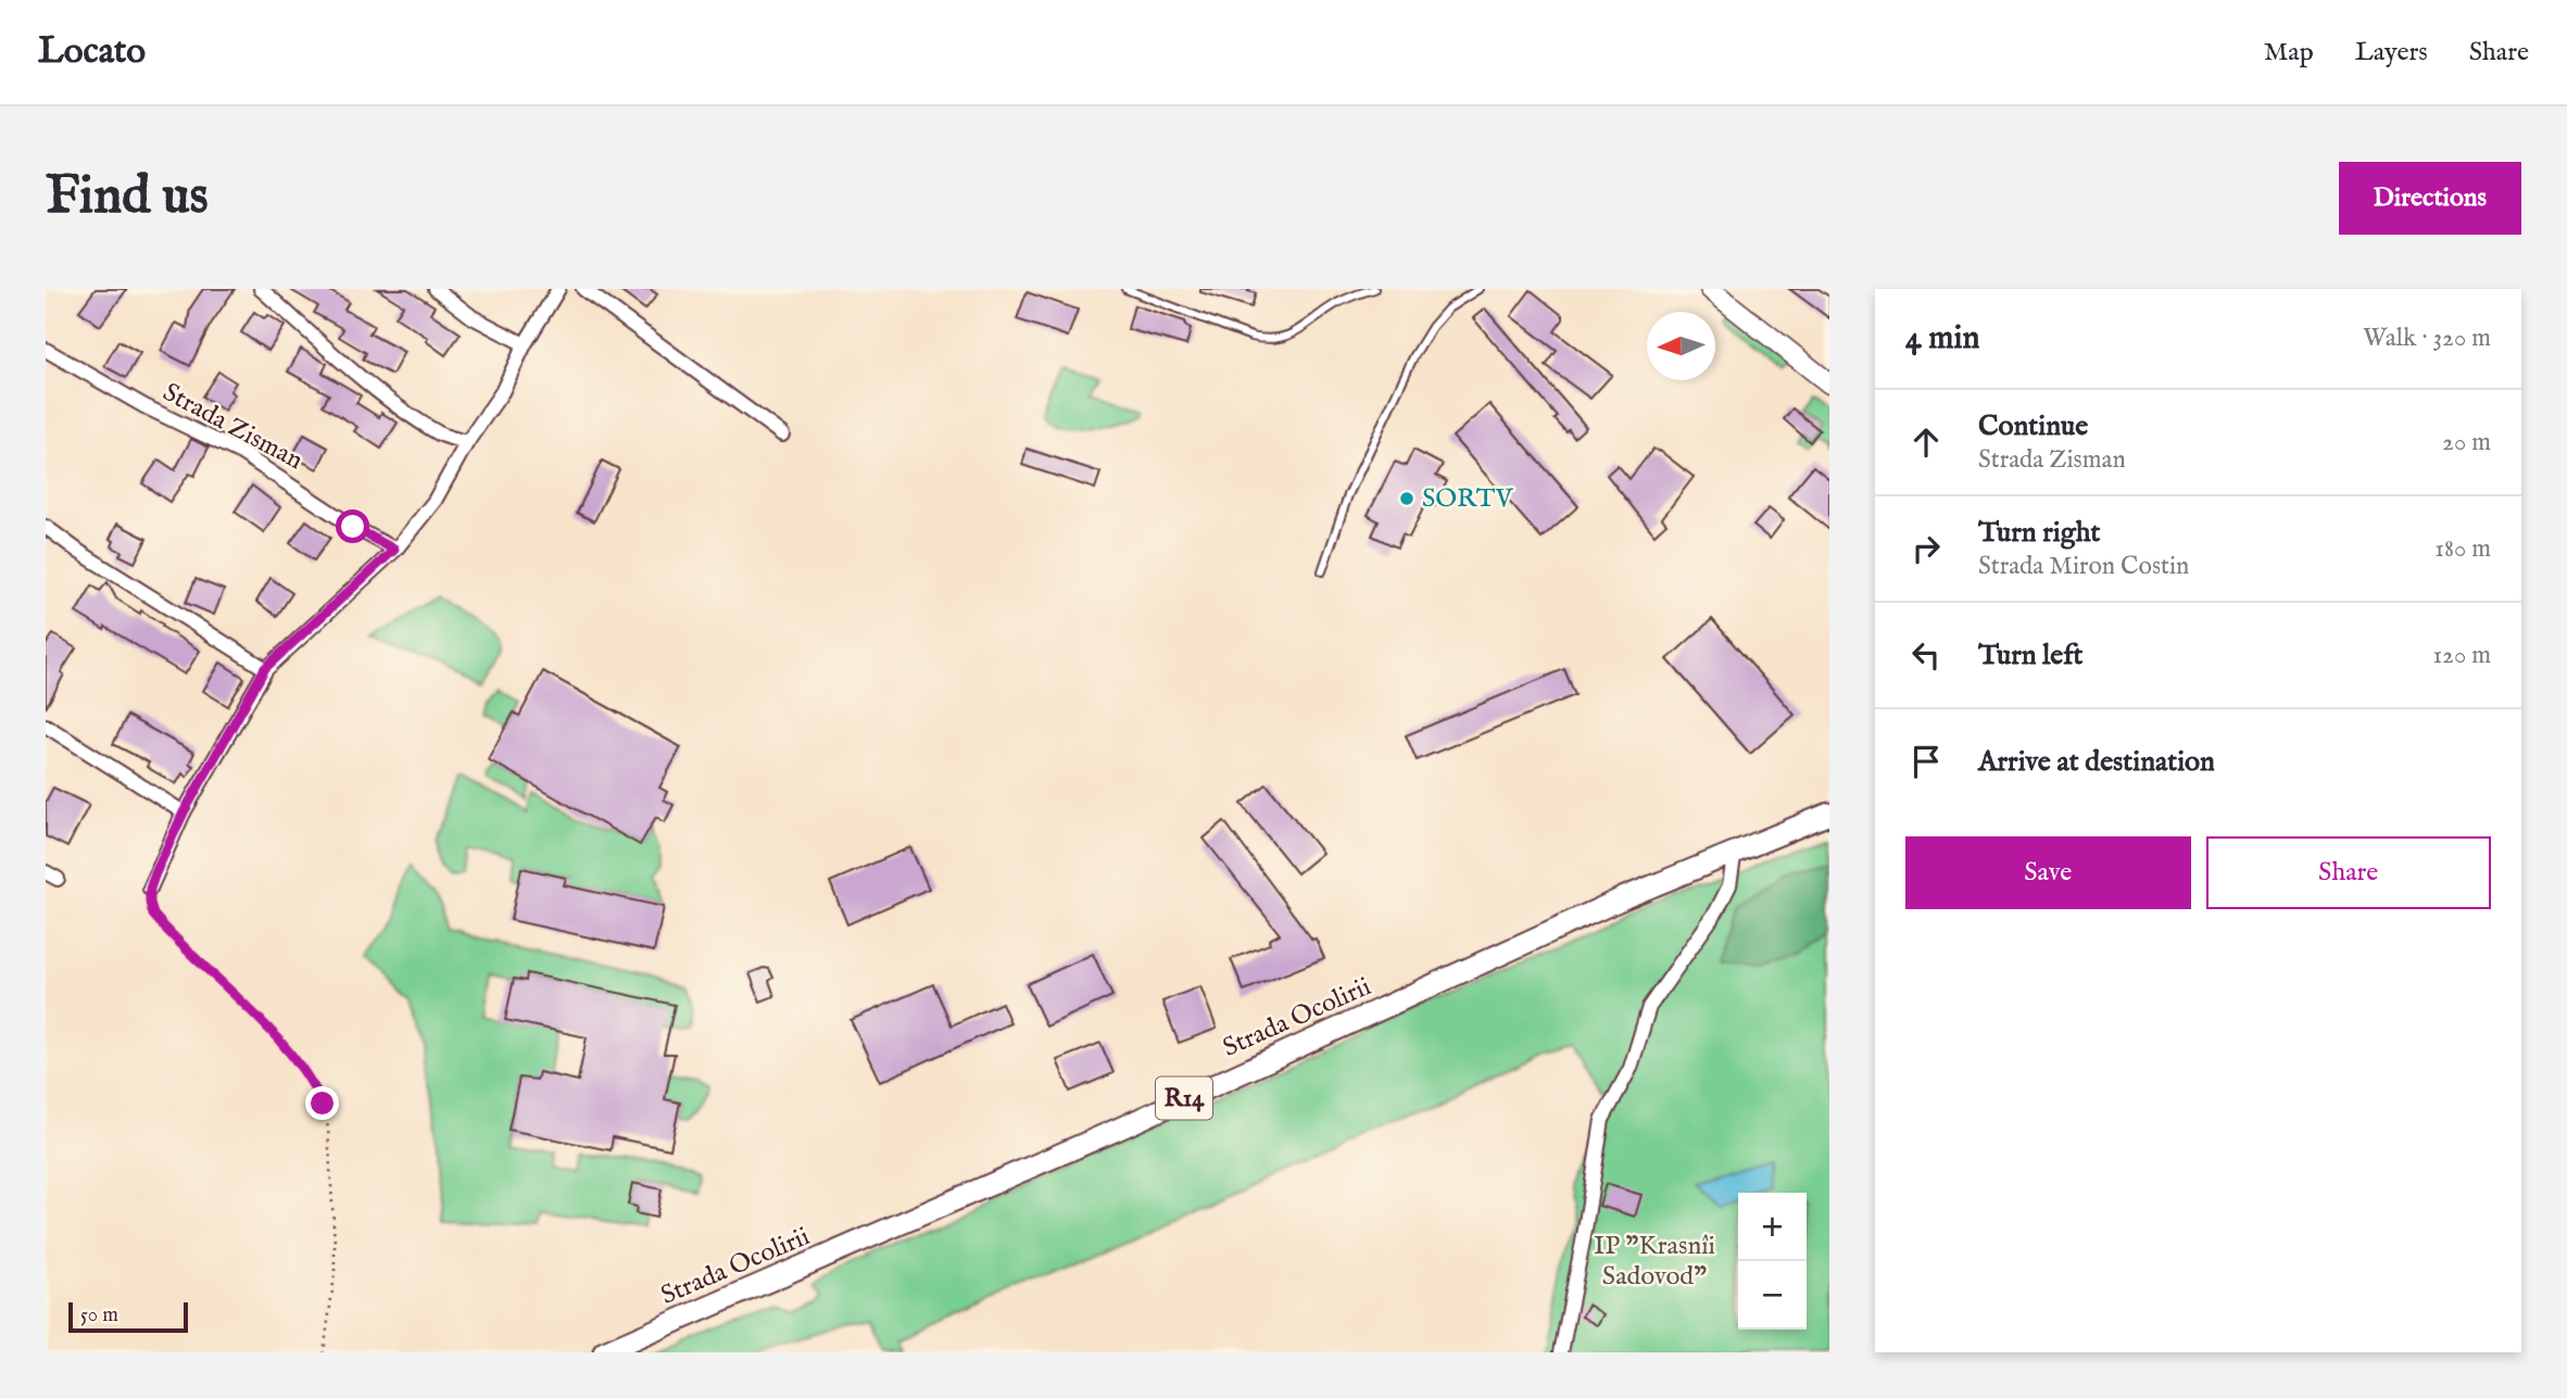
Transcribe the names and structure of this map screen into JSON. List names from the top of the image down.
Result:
{
  "streets": {
    "main road": ["Strada Ocolirii", "R14"],
    "street": ["Strada Zisman"]
  },
  "crossings": [
    ["Strada Ocolirii", "R14"]
  ],
  "parks": ["IP \"Krasnîi Sadovod\""],
  "places": ["SORTV"],
  "scale_bar": "50 m",
  "north": "left",
  "page": {
    "header": "Locato",
    "nav": ["Map", "Layers", "Share"],
    "buttons": [
      "Directions",
      ["Save", "Share"]
    ],
    "title": "Find us",
    "heading": ["4 min", "Walk · 320 m"],
    "list": [
      ["Continue", "Strada Zisman", "20 m"],
      ["Turn right", "Strada Miron Costin", "180 m"],
      ["Turn left", "120 m"],
      "Arrive at destination"
    ],
    "map_buttons": ["+", "−"],
    "scale": "50 m"
  }
}
